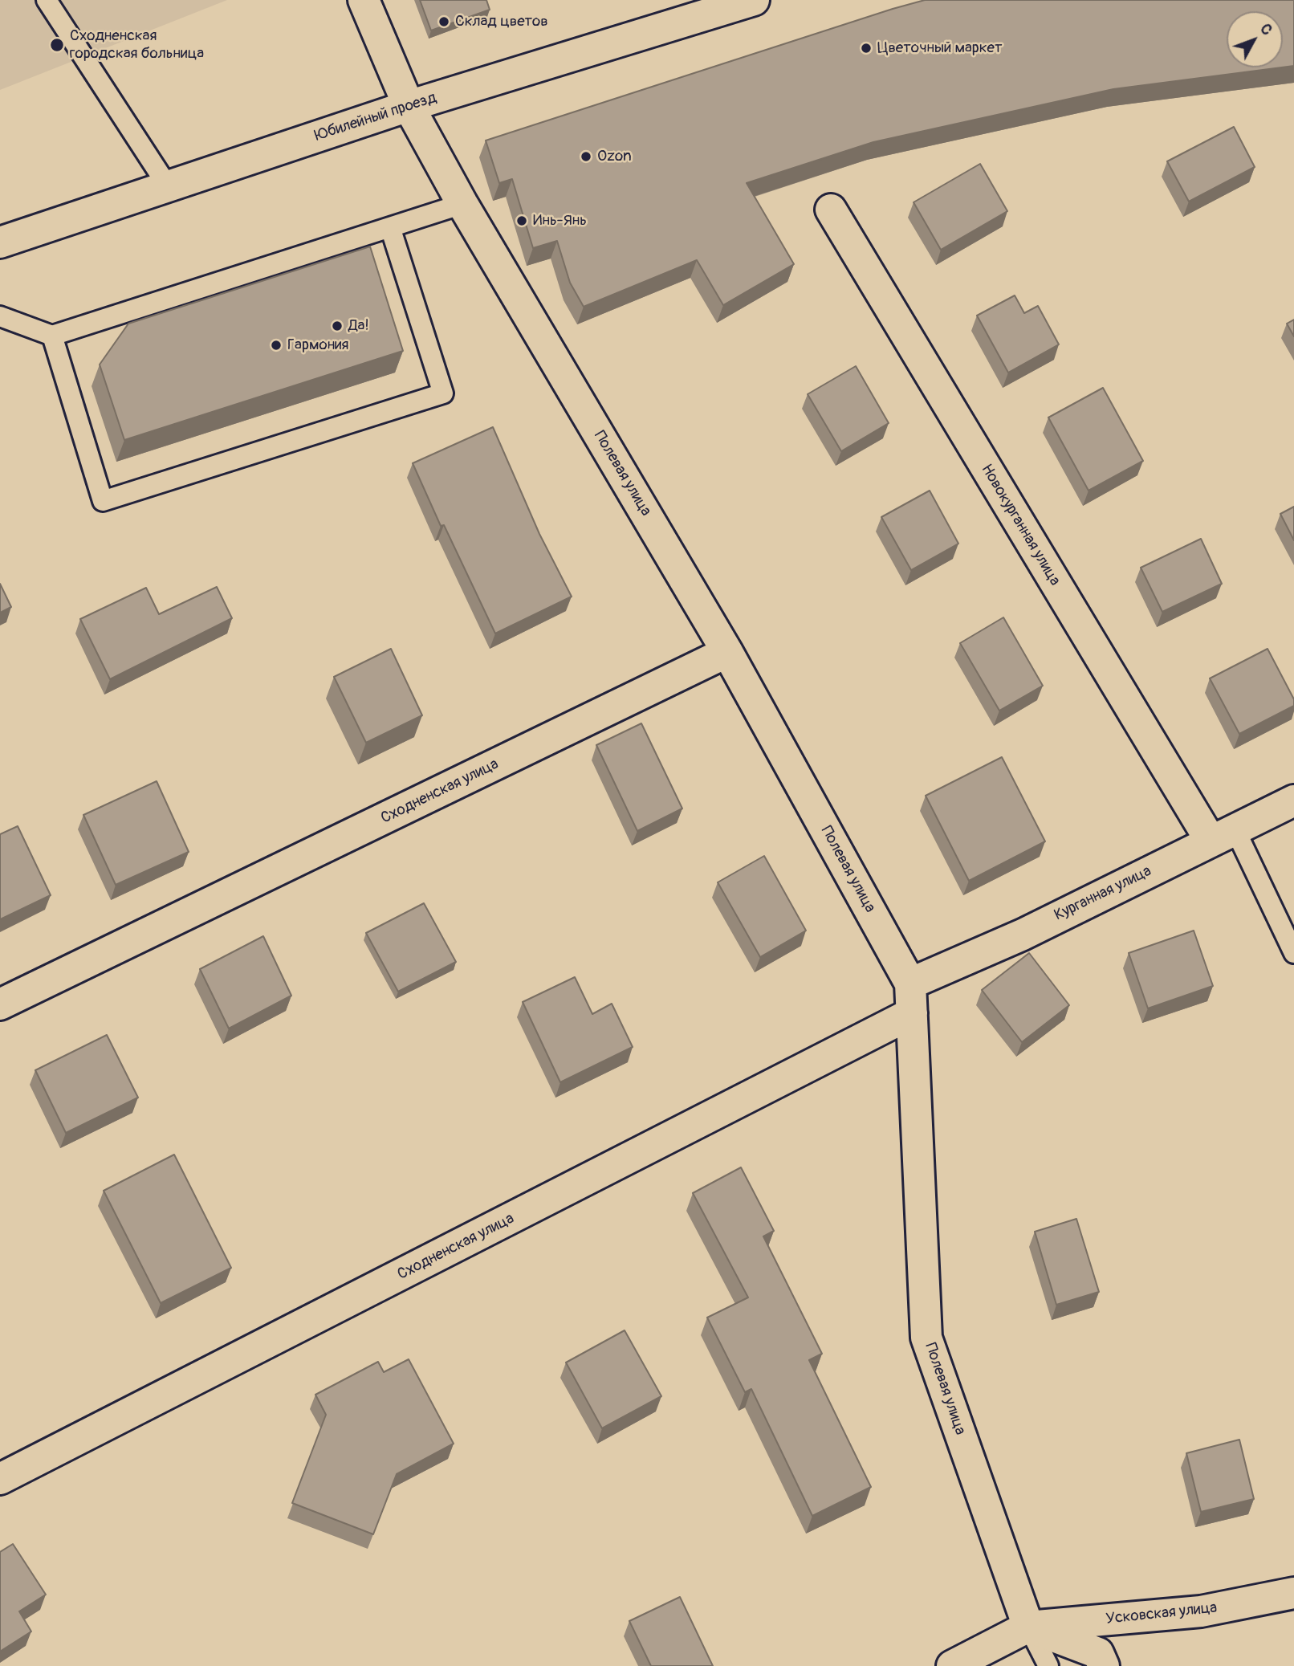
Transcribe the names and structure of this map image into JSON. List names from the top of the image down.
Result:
{
  "streets": {
    "street": [
      "Юбилейный проезд",
      "Полевая улица",
      "Новокурганная улица",
      "Сходненская улица",
      "Курганная улица",
      "Усковская улица"
    ]
  },
  "crossings": [
    ["Юбилейный проезд", "Полевая улица"],
    ["Полевая улица", "Сходненская улица"],
    ["Полевая улица", "Курганная улица"],
    ["Полевая улица", "Усковская улица"],
    ["Новокурганная улица", "Курганная улица"],
    ["Сходненская улица", "Курганная улица"]
  ],
  "places": [
    "Склад цветов",
    "Сходненская городская больница",
    "Цветочный маркет",
    "Ozon",
    "Инь-Янь",
    "Да!",
    "Гармония"
  ],
  "north": "top right"
}
